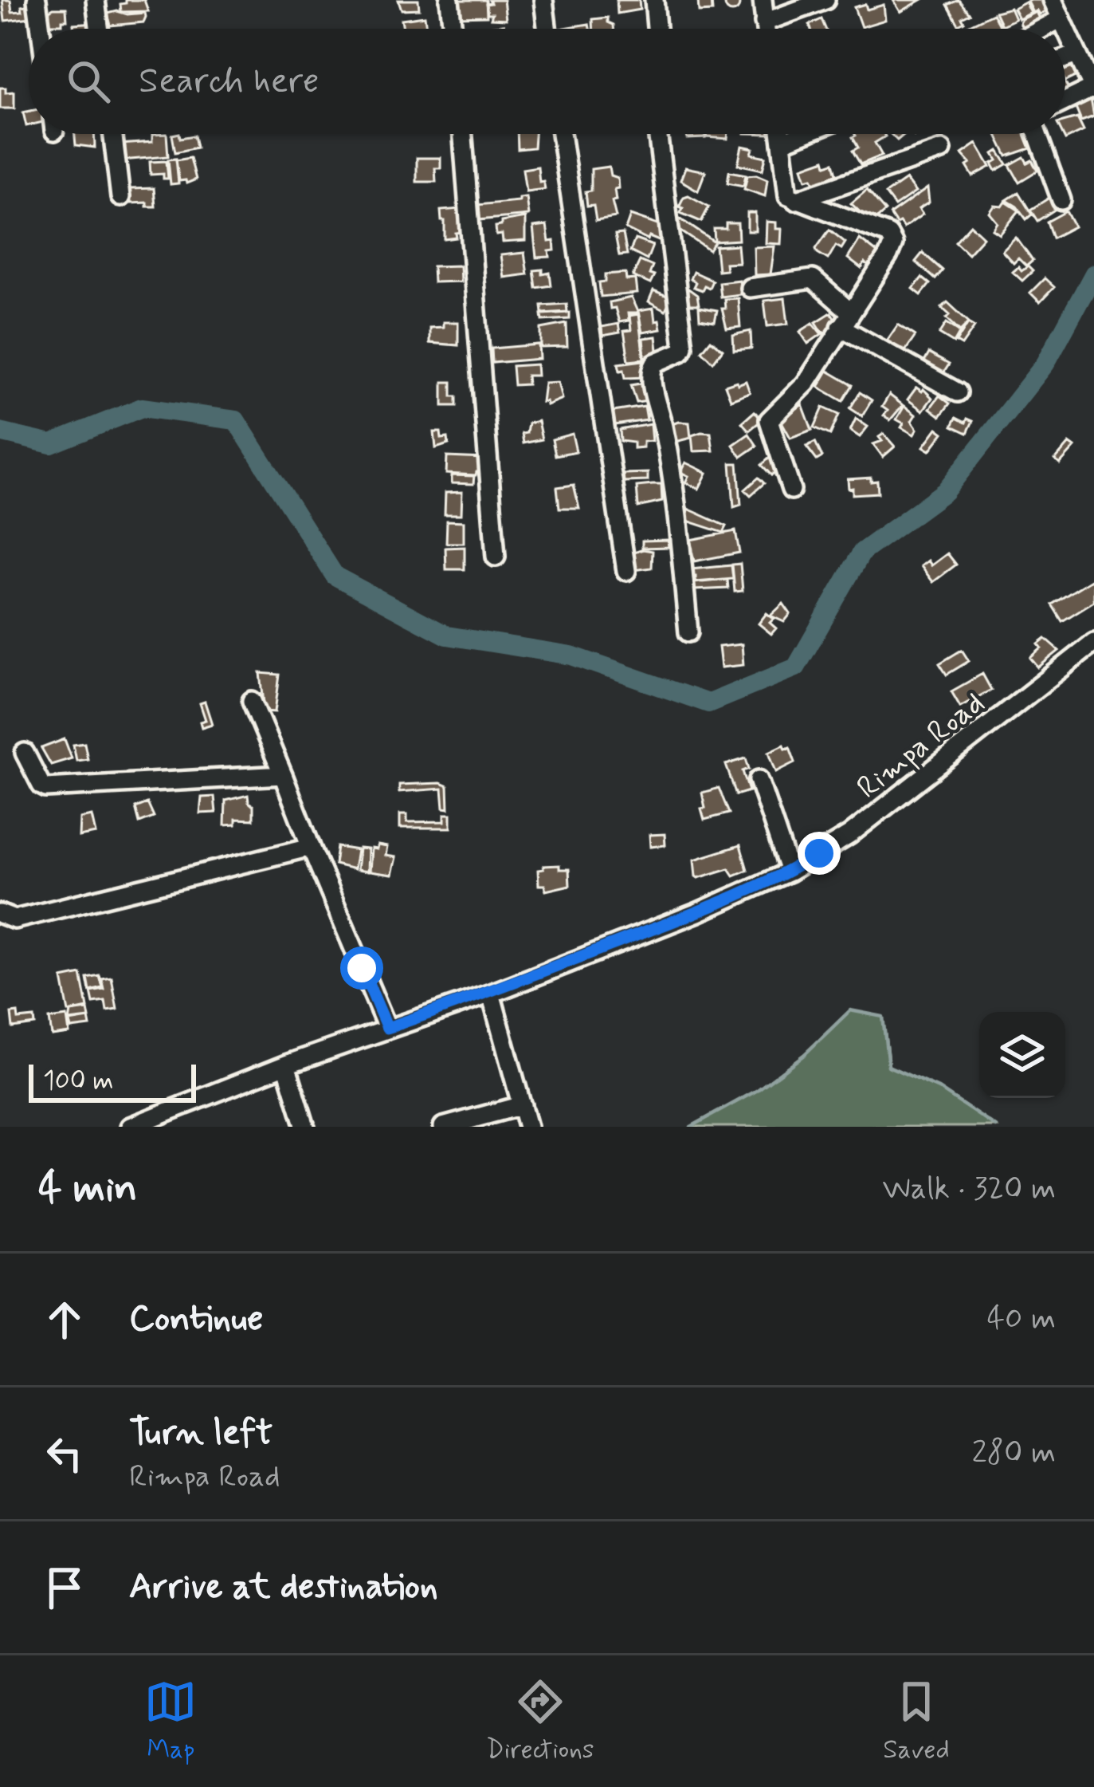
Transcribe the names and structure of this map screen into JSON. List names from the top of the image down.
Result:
{
  "streets": {
    "street": ["Rimpa Road"]
  },
  "scale_bar": "100 m",
  "page": {
    "search": "Search here",
    "scale": "100 m",
    "heading": ["4 min", "Walk · 320 m"],
    "list": [
      ["Continue", "40 m"],
      ["Turn left", "Rimpa Road", "280 m"],
      "Arrive at destination"
    ],
    "nav": ["Map", "Directions", "Saved"]
  }
}
